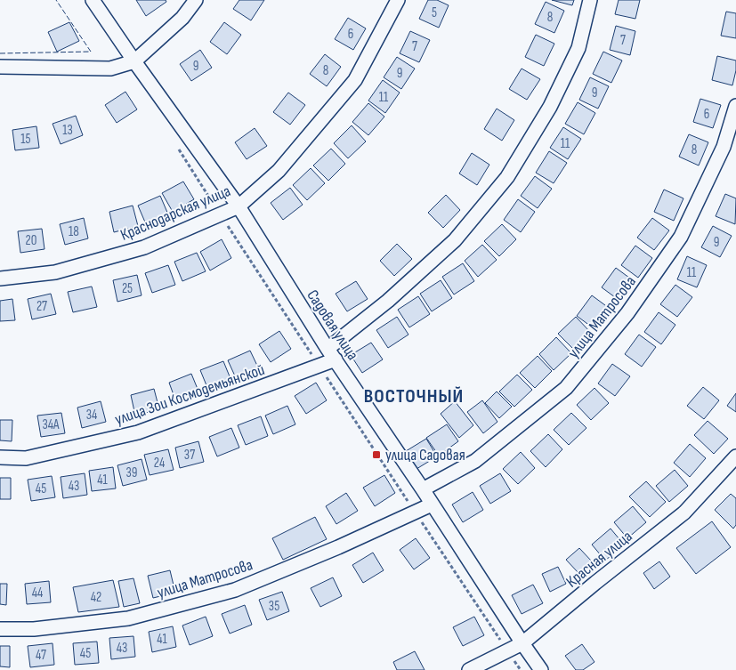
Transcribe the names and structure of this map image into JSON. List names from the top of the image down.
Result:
{
  "streets": {
    "street": [
      "Краснодарская улица",
      "улица Матросова",
      "Садовая улица",
      "улица Зои Космодемьянской",
      "Красная улица"
    ]
  },
  "crossings": [
    ["Краснодарская улица", "Садовая улица"],
    ["улица Матросова", "Садовая улица"],
    ["Садовая улица", "улица Зои Космодемьянской"],
    ["Садовая улица", "Красная улица"]
  ],
  "districts": ["ВОСТОЧНЫЙ"],
  "places": {
    "transit": ["улица Садовая"]
  },
  "house_numbers": [
    "5",
    "8",
    "6",
    "7",
    "7",
    "9",
    "8",
    "9",
    "9",
    "11",
    "6",
    "13",
    "15",
    "11",
    "8",
    "18",
    "20",
    "9",
    "11",
    "25",
    "27",
    "34",
    "34А",
    "37",
    "24",
    "39",
    "41",
    "43",
    "45",
    "44",
    "42",
    "35",
    "41",
    "43",
    "45",
    "47"
  ]
}
